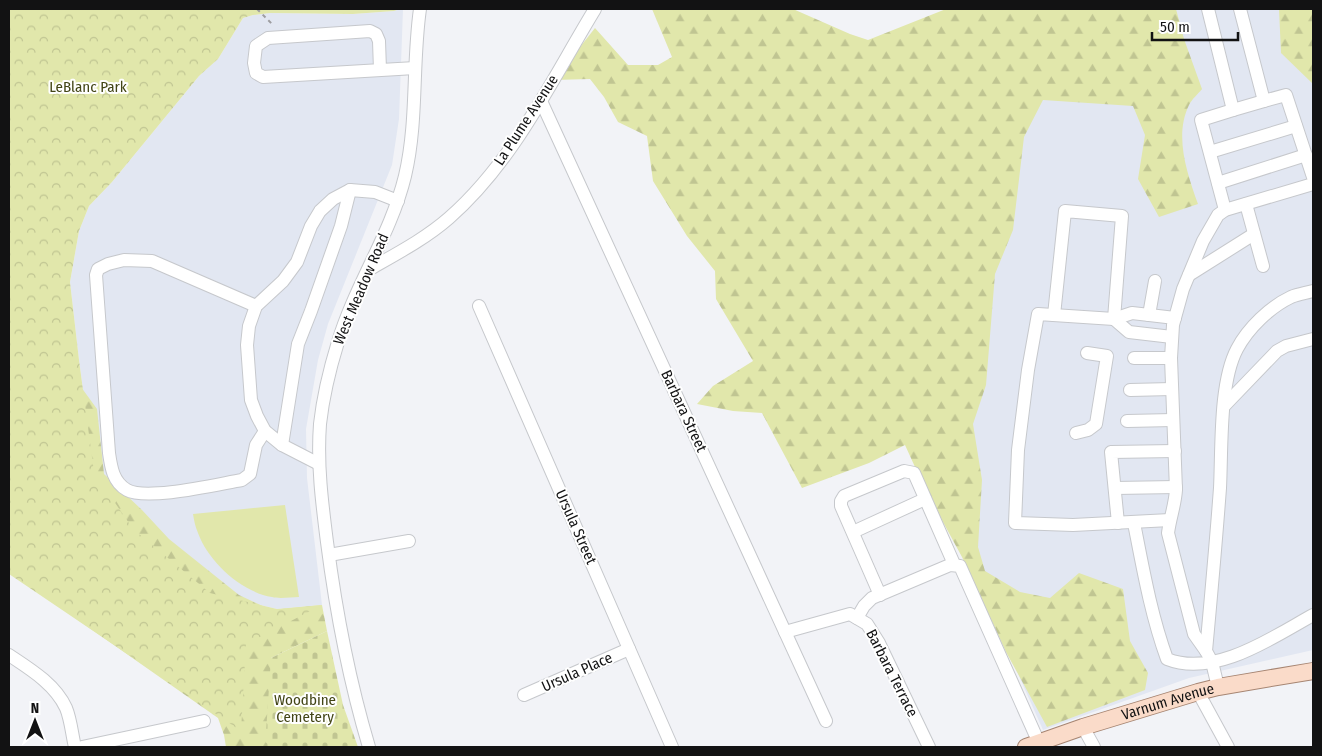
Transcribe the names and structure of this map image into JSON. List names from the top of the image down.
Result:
{
  "streets": {
    "main road": ["Varnum Avenue"],
    "street": [
      "La Plume Avenue",
      "West Meadow Road",
      "Barbara Street",
      "Ursula Street",
      "Ursula Place",
      "Barbara Terrace"
    ]
  },
  "crossings": [
    ["La Plume Avenue", "West Meadow Road"],
    ["La Plume Avenue", "Barbara Street"],
    ["Barbara Street", "Barbara Terrace"],
    ["Ursula Street", "Ursula Place"]
  ],
  "parks": ["LeBlanc Park", "Woodbine Cemetery"],
  "scale_bar": "50 m",
  "north": "top"
}
